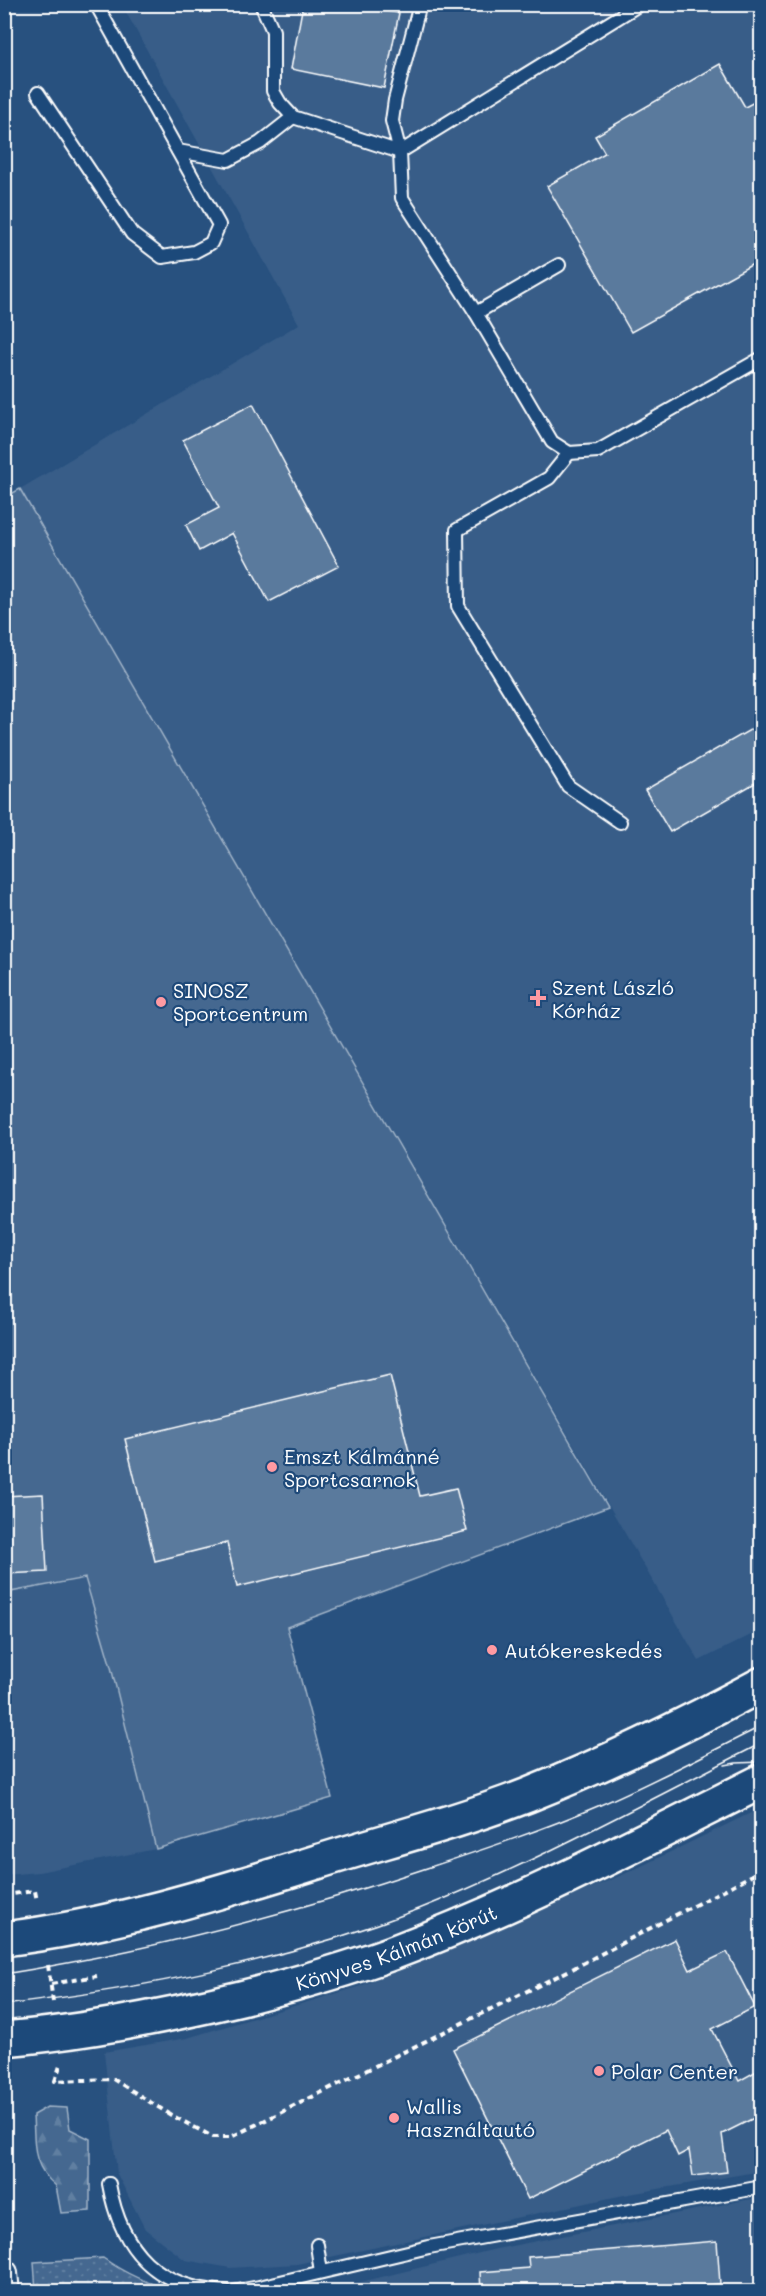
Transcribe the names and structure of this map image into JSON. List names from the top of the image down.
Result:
{
  "streets": {
    "main road": ["Könyves Kálmán körút"]
  },
  "places": {
    "health": ["Szent László Kórház"],
    "other": [
      "SINOSZ Sportcentrum",
      "Emszt Kálmánné Sportcsarnok",
      "Autókereskedés",
      "Polar Center",
      "Wallis Használtautó"
    ]
  }
}
